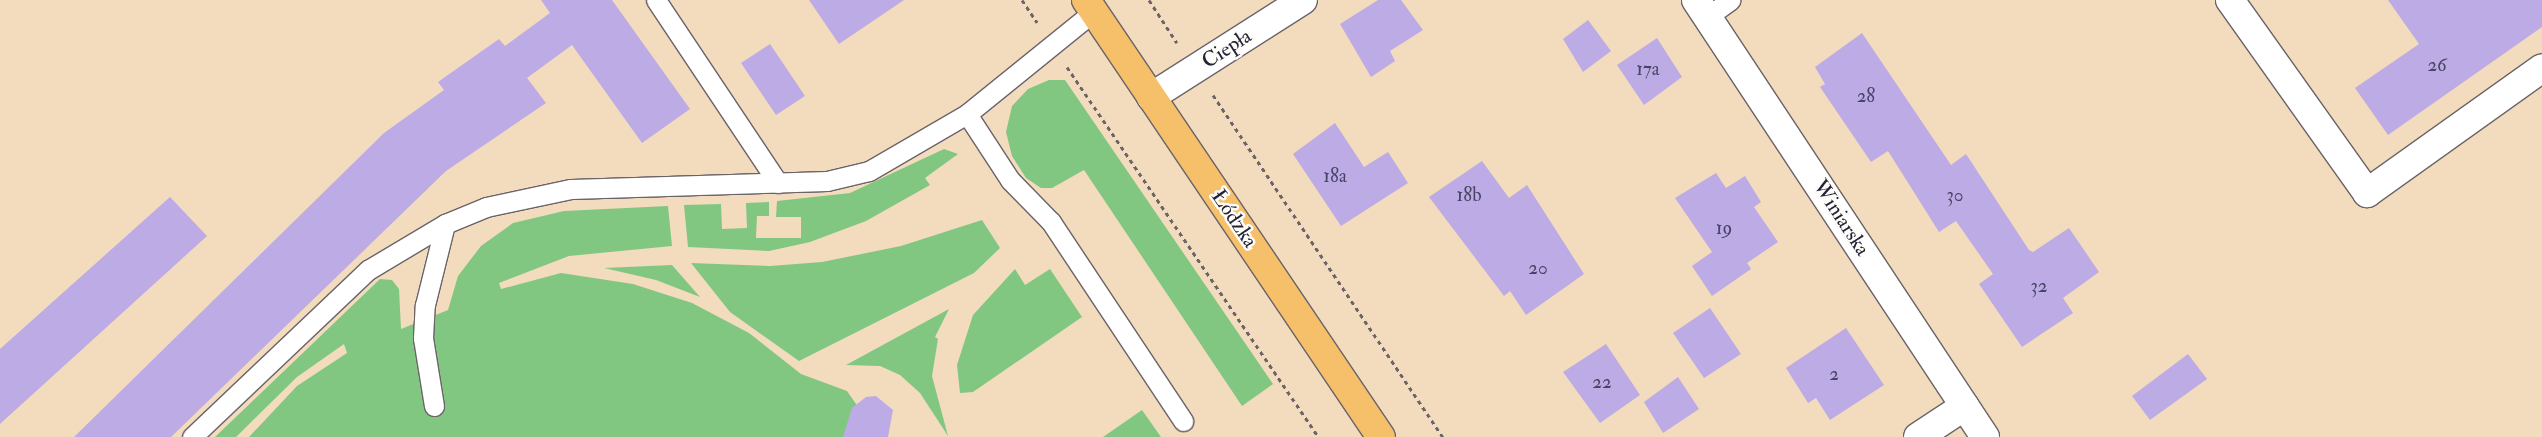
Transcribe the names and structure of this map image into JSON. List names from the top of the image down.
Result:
{
  "streets": {
    "main road": ["Łódzka"],
    "street": ["Ciepła", "Winiarska"]
  },
  "crossings": [
    ["Ciepła", "Łódzka"]
  ],
  "house_numbers": [
    "26",
    "17a",
    "28",
    "18a",
    "18b",
    "30",
    "19",
    "20",
    "32",
    "2",
    "22"
  ]
}
